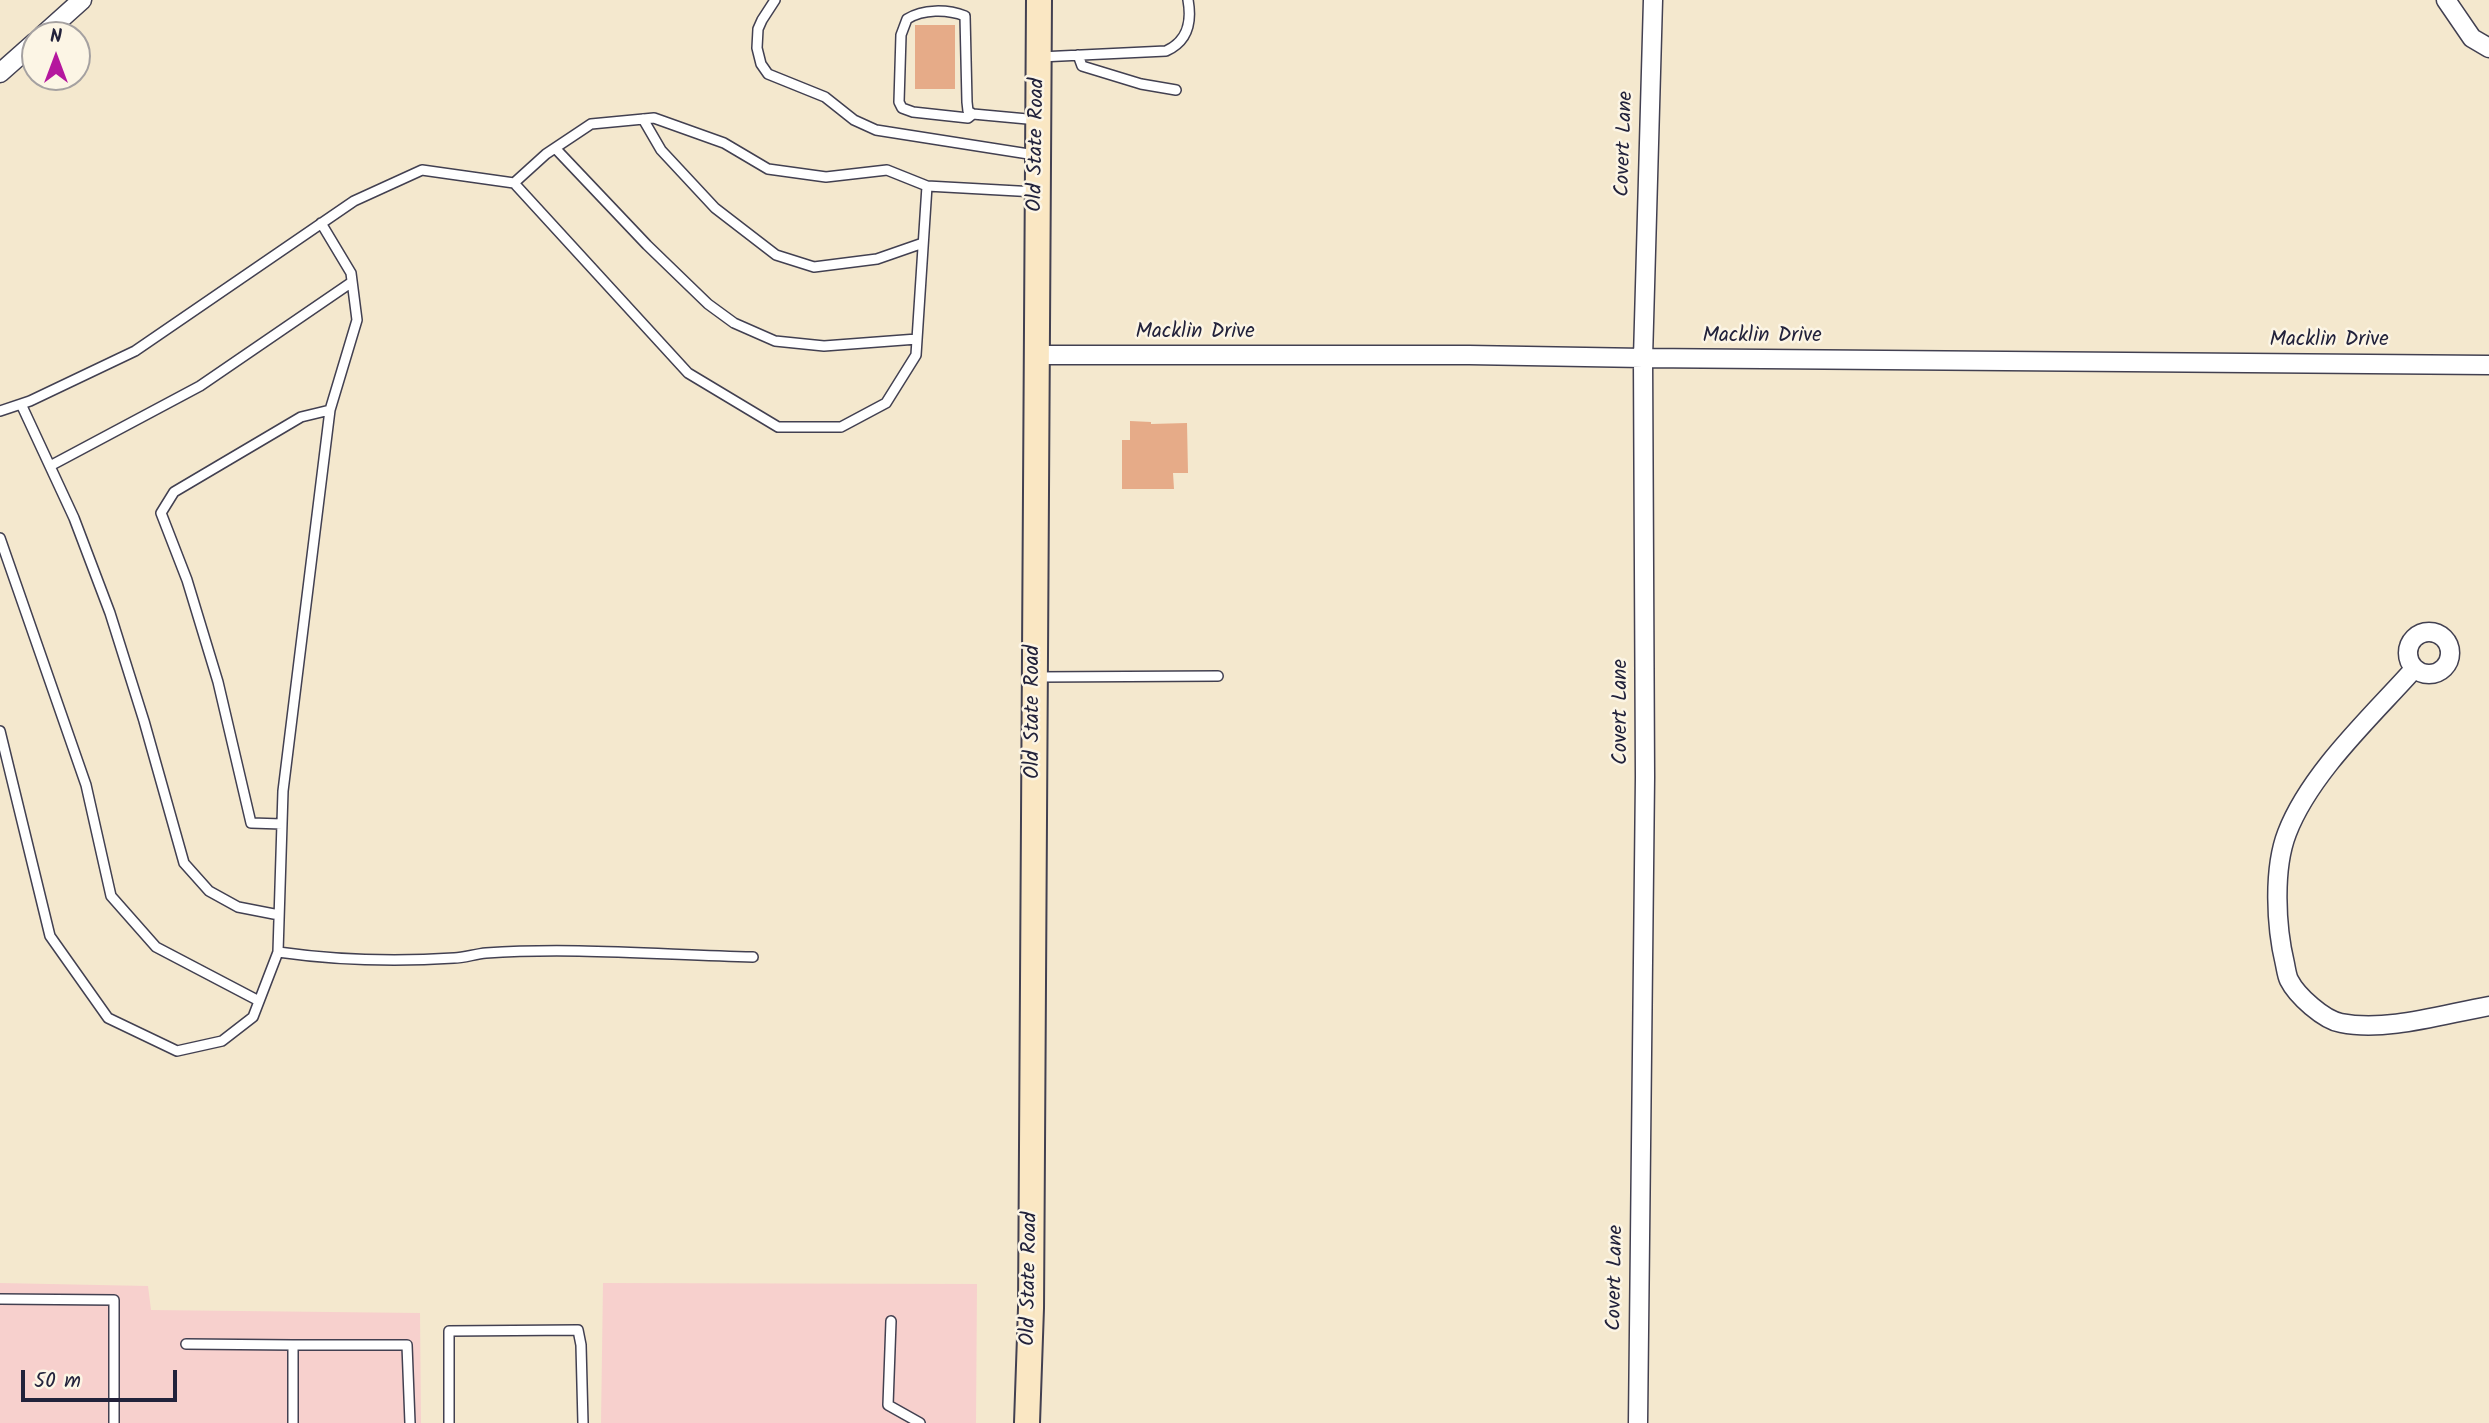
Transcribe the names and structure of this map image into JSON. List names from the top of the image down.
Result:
{
  "streets": {
    "street": ["Covert Lane", "Old State Road", "Macklin Drive"]
  },
  "crossings": [
    ["Covert Lane", "Macklin Drive"],
    ["Old State Road", "Macklin Drive"]
  ],
  "scale_bar": "50 m",
  "north": "top"
}
